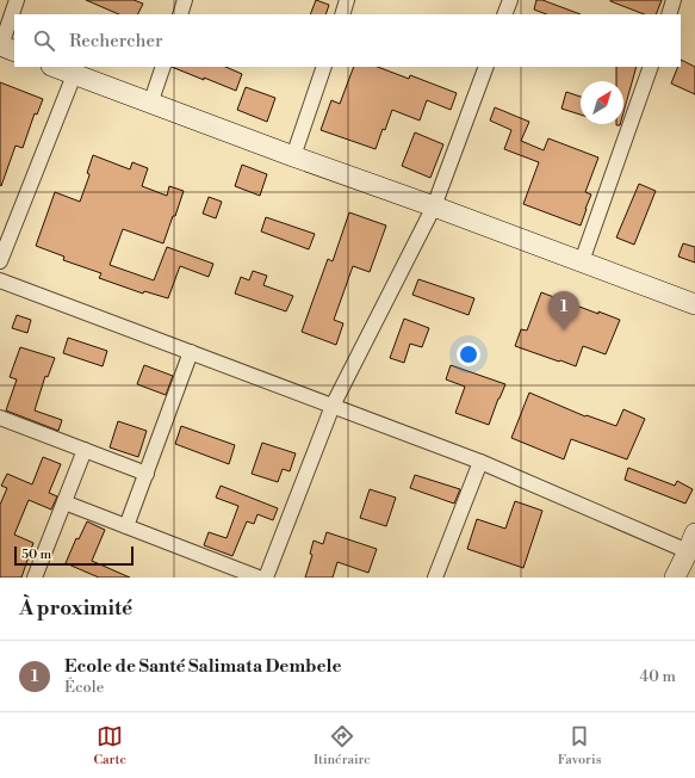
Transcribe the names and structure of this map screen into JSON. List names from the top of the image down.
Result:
{
  "scale_bar": "50 m",
  "north": "top right",
  "page": {
    "search": "Rechercher",
    "pins": "1",
    "scale": "50 m",
    "heading": "À proximité",
    "list": [
      {
        "mark": "1",
        "name": "Ecole de Santé Salimata Dembele",
        "note": "École",
        "value": "40 m"
      }
    ],
    "nav": ["Carte", "Itinéraire", "Favoris"]
  }
}
